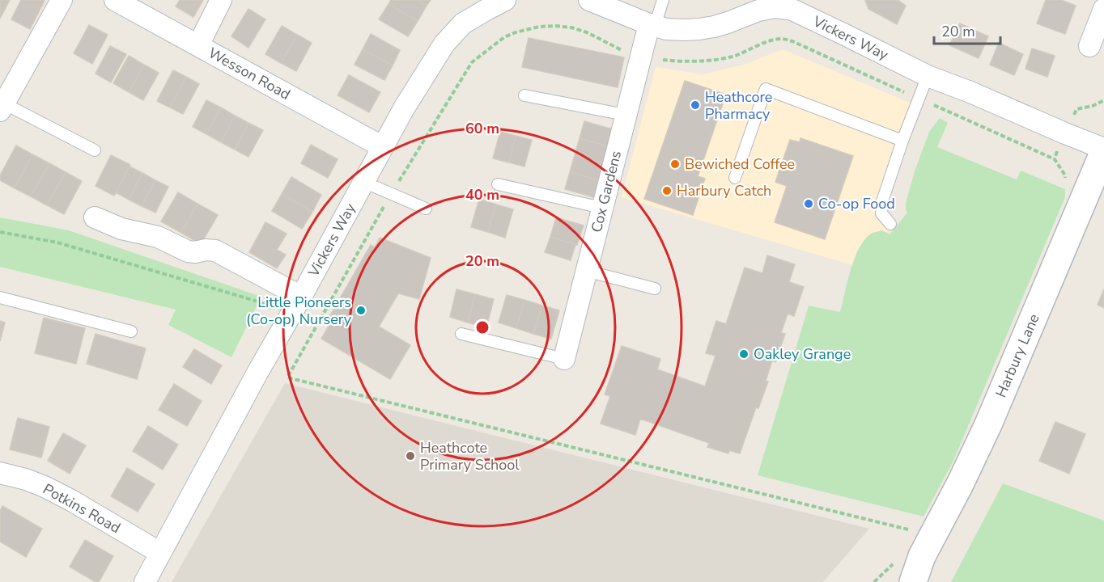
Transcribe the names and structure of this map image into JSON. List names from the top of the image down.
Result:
{
  "streets": {
    "street": [
      "Vickers Way",
      "Wesson Road",
      "Cox Gardens",
      "Harbury Lane",
      "Potkins Road"
    ]
  },
  "crossings": [
    ["Vickers Way", "Wesson Road"],
    ["Vickers Way", "Cox Gardens"],
    ["Vickers Way", "Harbury Lane"],
    ["Vickers Way", "Potkins Road"]
  ],
  "places": [
    "Heathcore Pharmacy",
    "Bewiched Coffee",
    "Harbury Catch",
    "Co-op Food",
    "Little Pioneers (Co-op) Nursery",
    "Oakley Grange",
    "Heathcote Primary School"
  ],
  "scale_bar": "20 m",
  "rings": ["60 m", "40 m", "20 m"]
}
